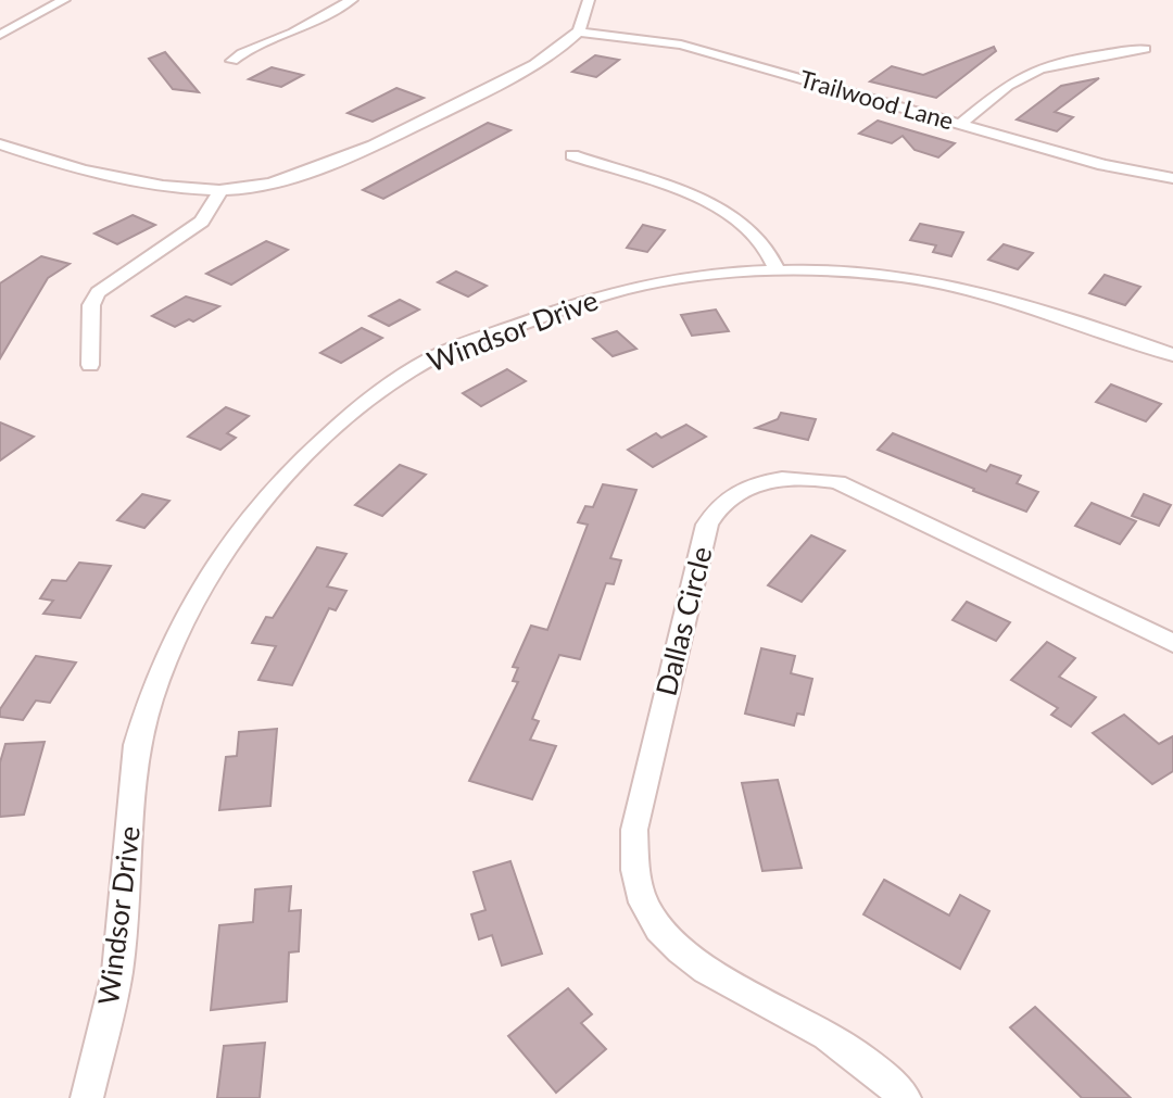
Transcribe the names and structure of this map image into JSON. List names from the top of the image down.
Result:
{
  "streets": {
    "street": ["Trailwood Lane", "Windsor Drive", "Dallas Circle"]
  }
}
